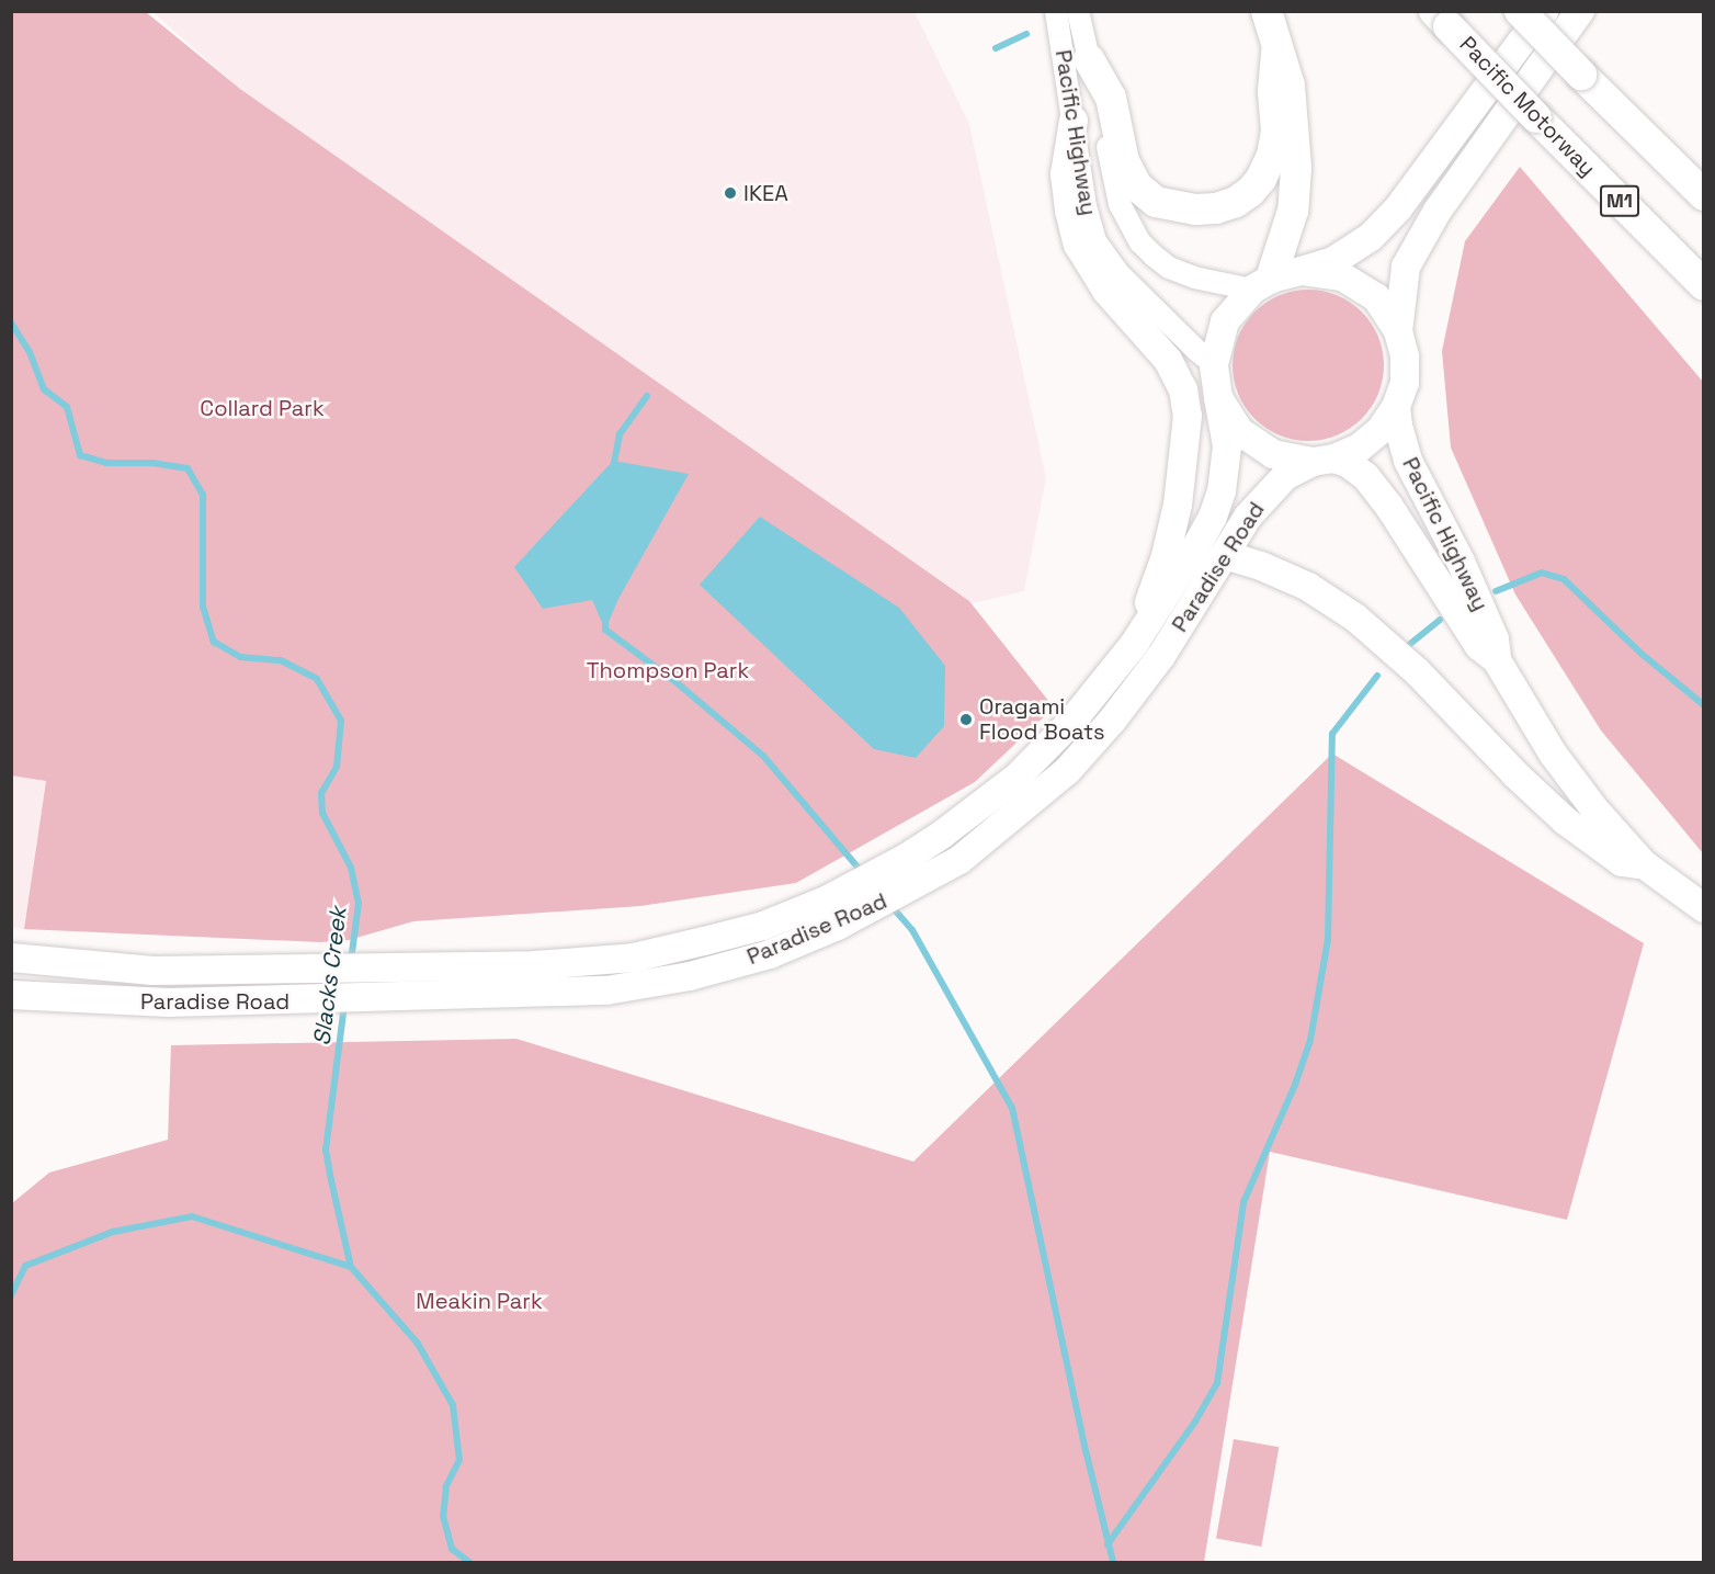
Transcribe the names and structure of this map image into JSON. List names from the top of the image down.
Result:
{
  "streets": {
    "highway": ["Pacific Motorway", "M1"],
    "main road": ["Pacific Highway", "Paradise Road"]
  },
  "crossings": [
    ["Pacific Highway", "Paradise Road"]
  ],
  "water": ["Slacks Creek"],
  "parks": ["Collard Park", "Thompson Park", "Meakin Park"],
  "places": ["IKEA", "Oragami Flood Boats"]
}
